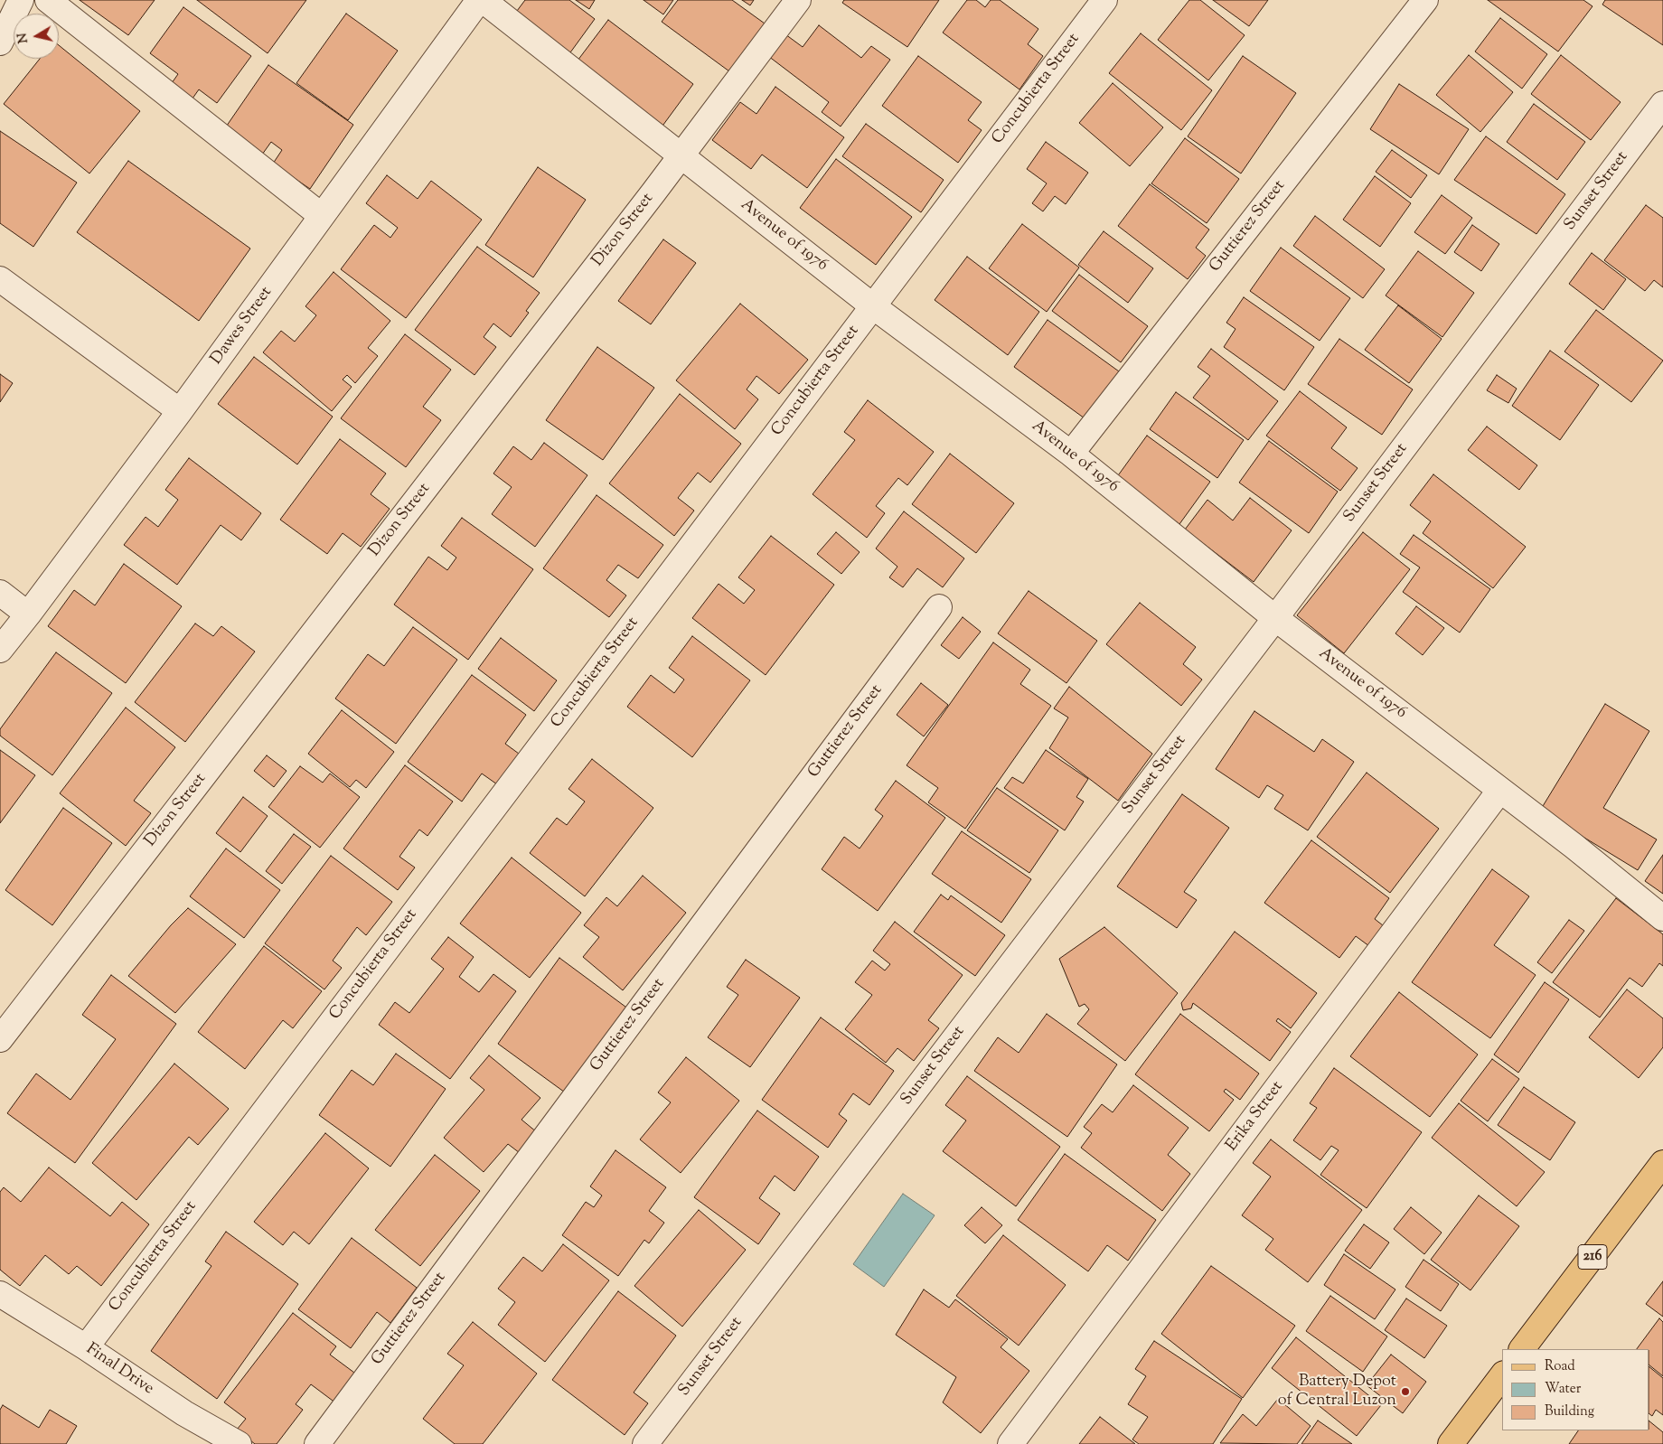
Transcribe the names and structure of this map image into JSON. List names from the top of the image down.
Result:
{
  "streets": {
    "main road": ["216"],
    "street": [
      "Concubierta Street",
      "Sunset Street",
      "Guttierez Street",
      "Dizon Street",
      "Avenue of 1976",
      "Dawes Street",
      "Erika Street",
      "Final Drive"
    ]
  },
  "crossings": [
    ["Concubierta Street", "Avenue of 1976"],
    ["Concubierta Street", "Final Drive"],
    ["Sunset Street", "Avenue of 1976"],
    ["Guttierez Street", "Avenue of 1976"],
    ["Dizon Street", "Avenue of 1976"],
    ["Avenue of 1976", "Erika Street"]
  ],
  "places": ["Battery Depot of Central Luzon"],
  "legend": ["Road", "Water", "Building"],
  "north": "left"
}
